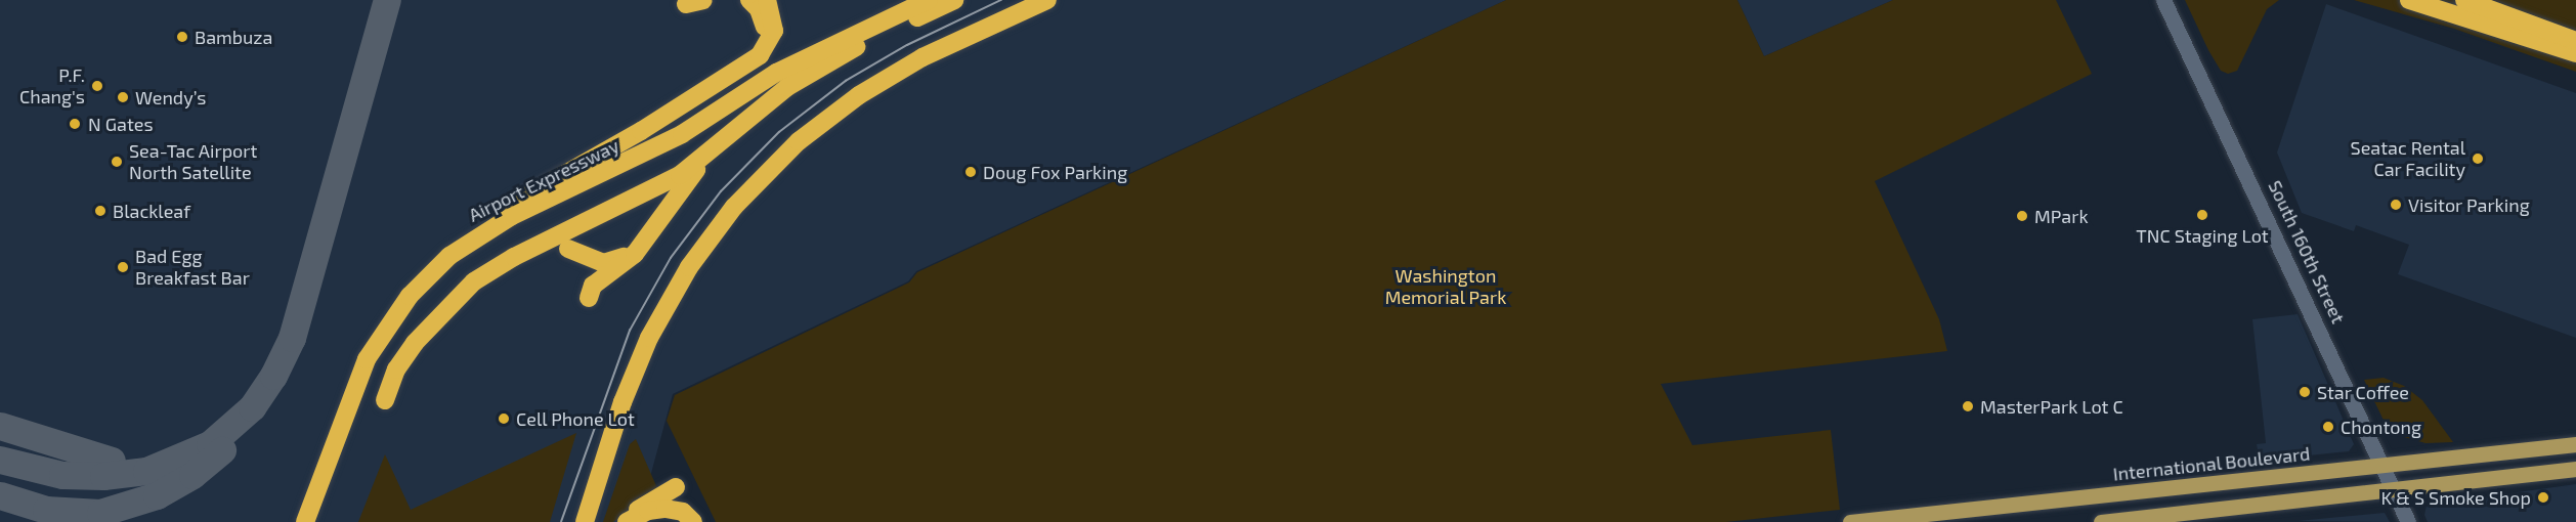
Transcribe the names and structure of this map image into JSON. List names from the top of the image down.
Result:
{
  "streets": {
    "highway": ["Airport Expressway"],
    "main road": ["South 160th Street", "International Boulevard"]
  },
  "crossings": [
    ["South 160th Street", "International Boulevard"]
  ],
  "parks": ["Washington Memorial Park"],
  "places": [
    "Bambuza",
    "P.F. Chang's",
    "Wendy’s",
    "N Gates",
    "Seatac Rental Car Facility",
    "Sea-Tac Airport North Satellite",
    "Doug Fox Parking",
    "Visitor Parking",
    "Blackleaf",
    "TNC Staging Lot",
    "MPark",
    "Bad Egg Breakfast Bar",
    "Star Coffee",
    "MasterPark Lot C",
    "Cell Phone Lot",
    "Chontong",
    "K & S Smoke Shop"
  ]
}
